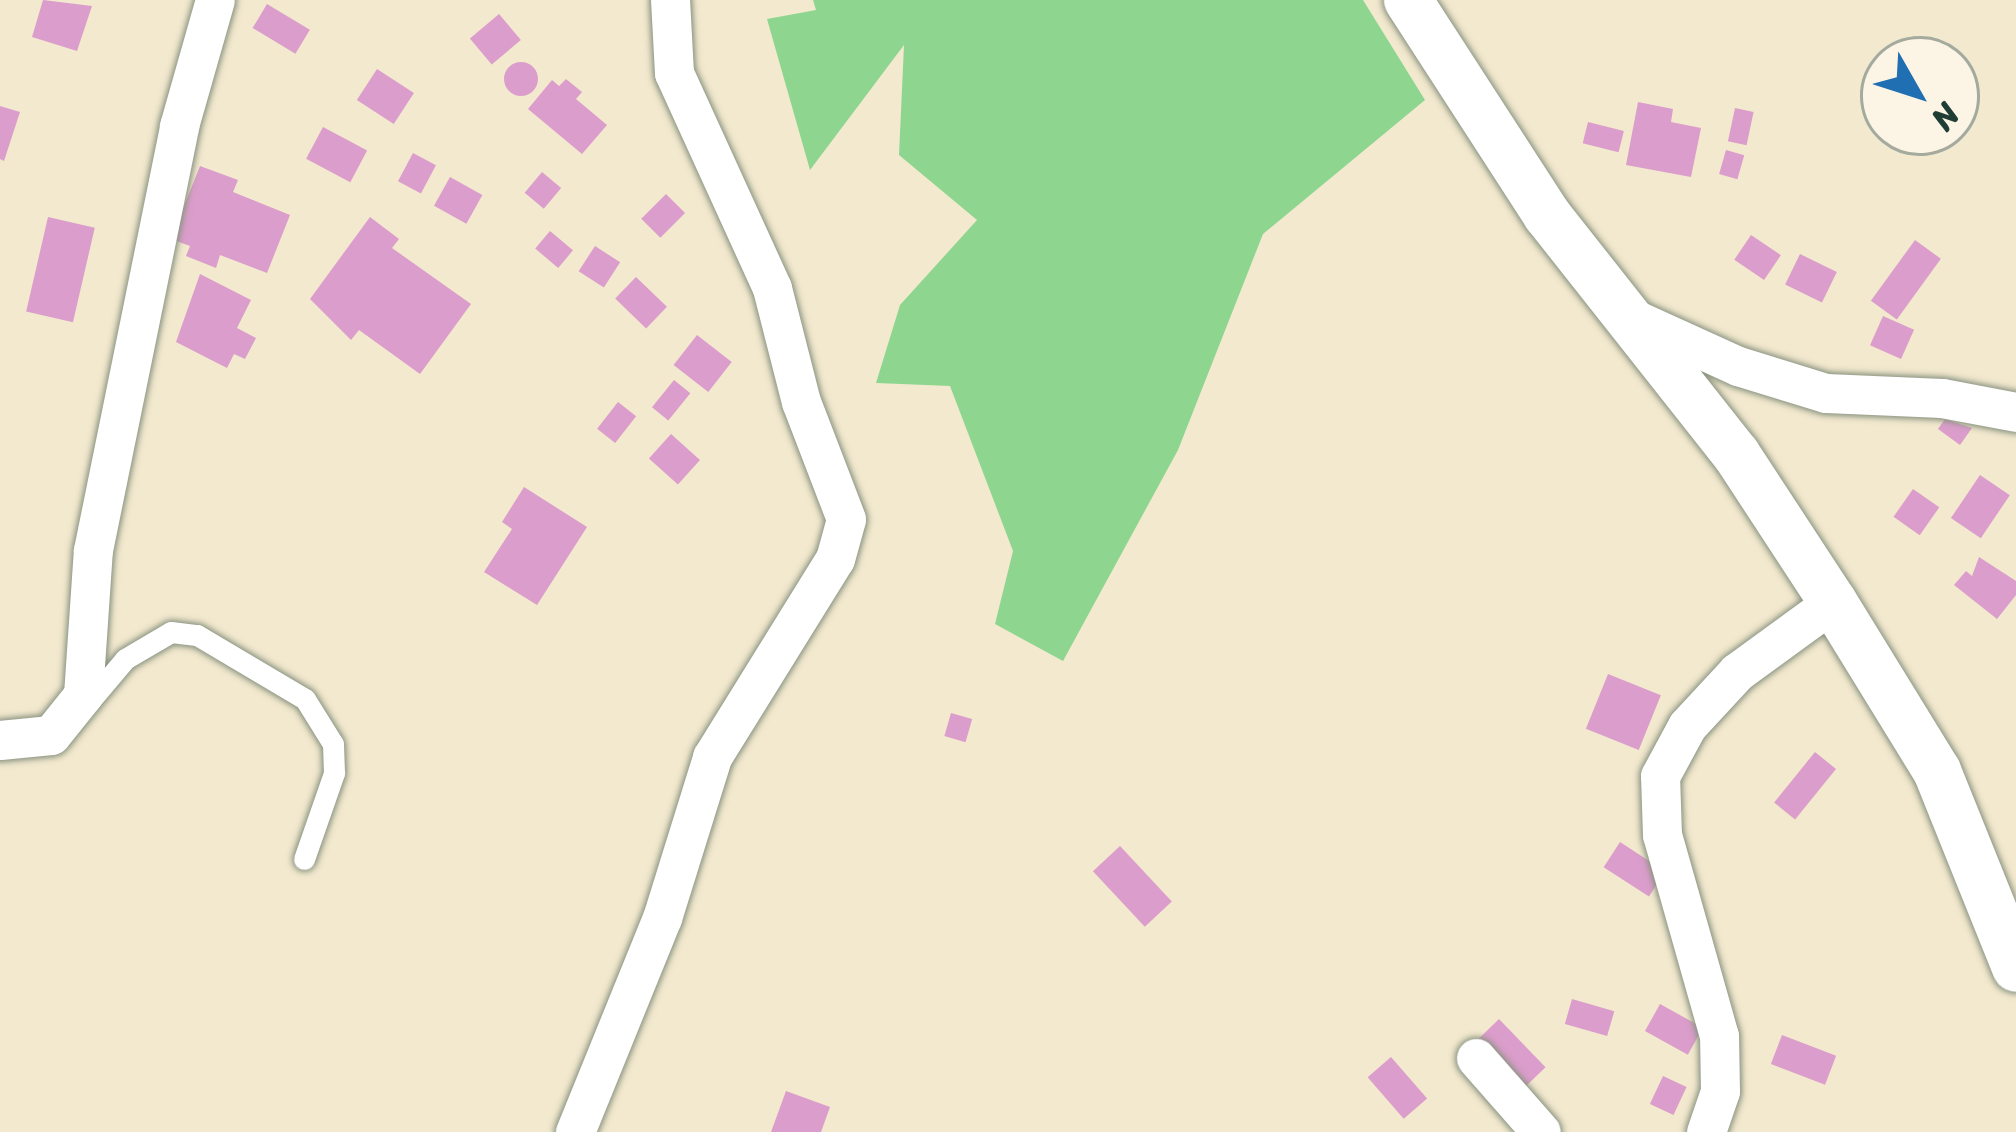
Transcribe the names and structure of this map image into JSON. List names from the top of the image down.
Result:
{
  "north": "bottom right"
}
